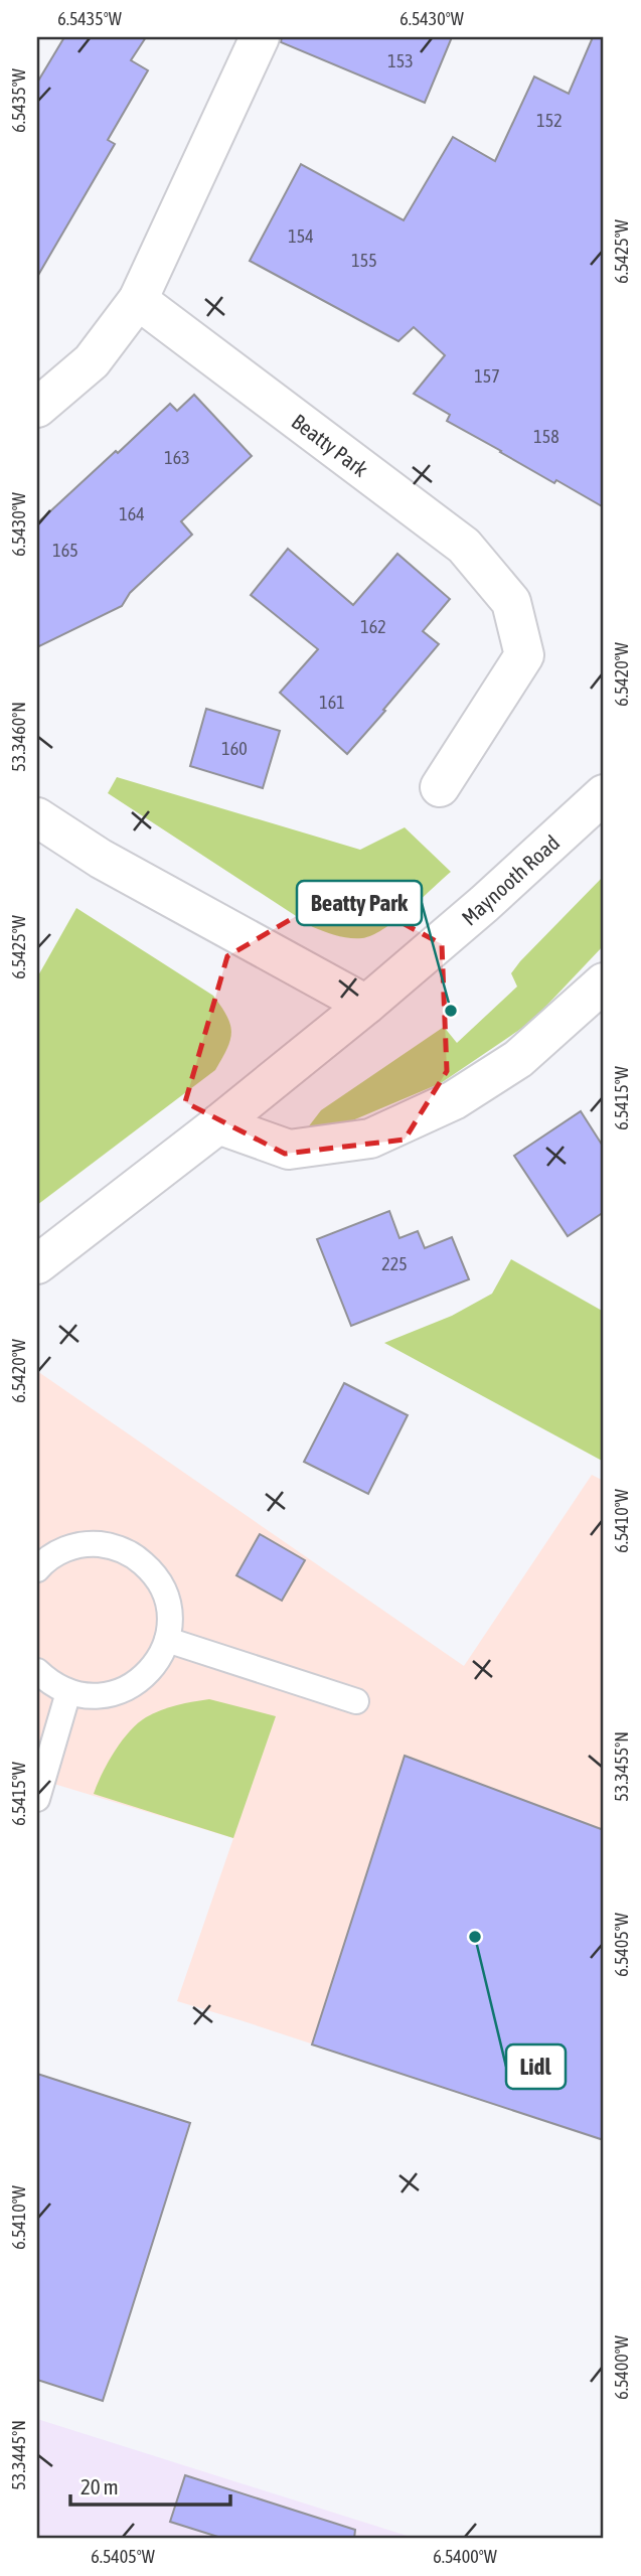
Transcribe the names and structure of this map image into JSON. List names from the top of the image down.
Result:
{
  "streets": {
    "street": ["Beatty Park", "Maynooth Road"]
  },
  "places": ["Beatty Park", "Lidl"],
  "house_numbers": [
    "153",
    "152",
    "154",
    "155",
    "157",
    "158",
    "163",
    "164",
    "165",
    "162",
    "161",
    "160",
    "225"
  ],
  "scale_bar": "20 m",
  "coordinates": [
    "6.5435°W",
    "6.5430°W",
    "6.5425°W",
    "6.5420°W",
    "53.3460°N",
    "6.5415°W",
    "6.5410°W",
    "53.3455°N",
    "6.5405°W",
    "6.5400°W",
    "53.3445°N"
  ]
}
